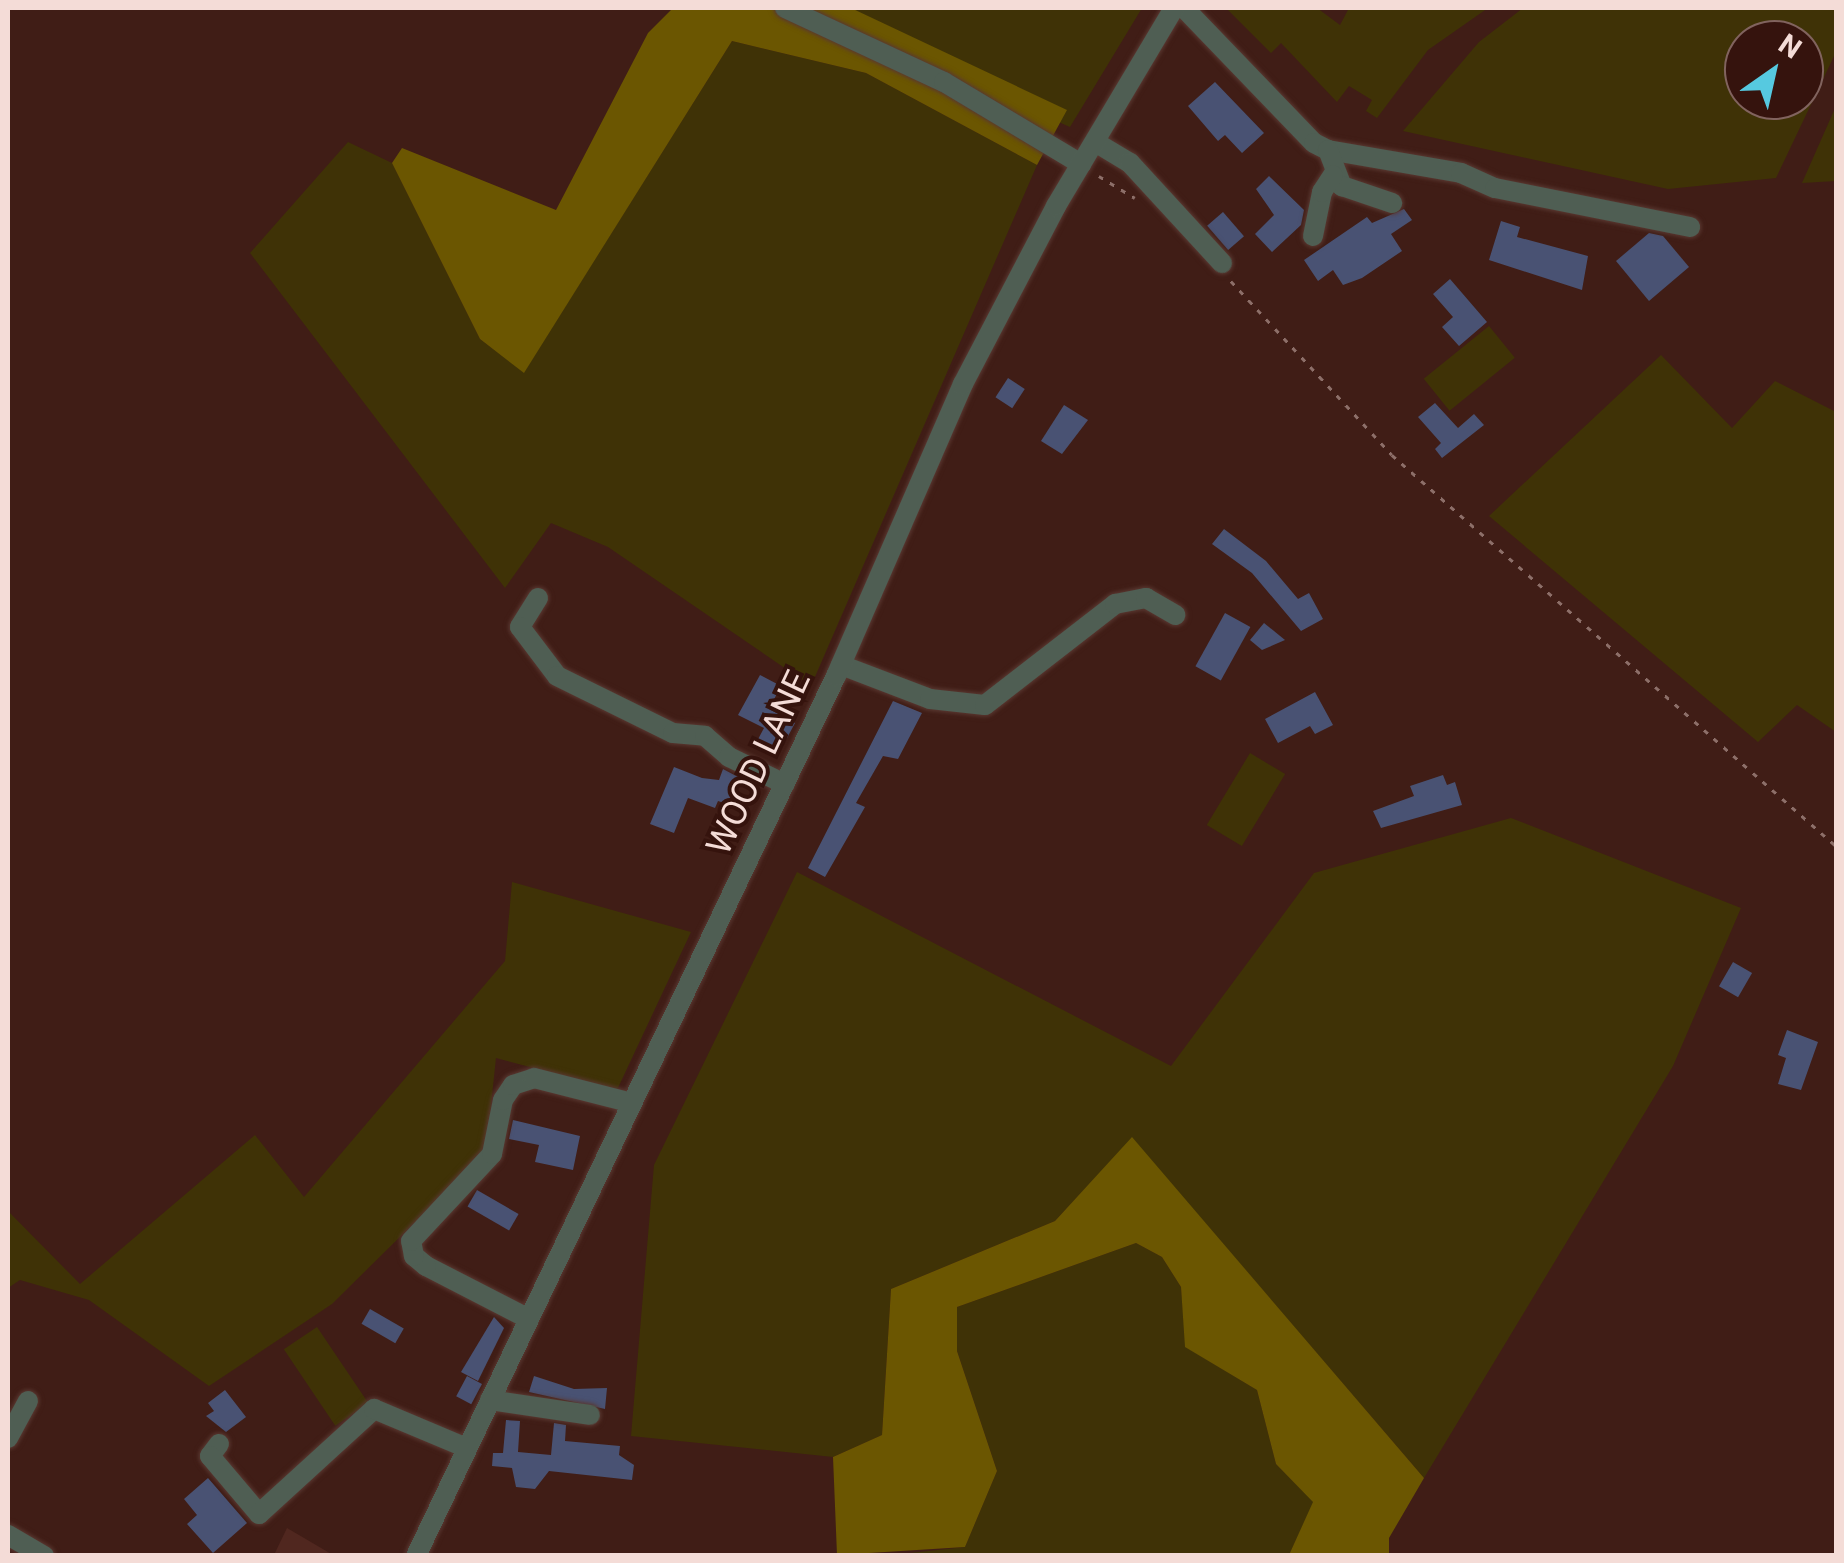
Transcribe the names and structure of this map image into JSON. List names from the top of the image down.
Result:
{
  "streets": {
    "street": ["WOOD LANE"]
  },
  "north": "top right"
}
